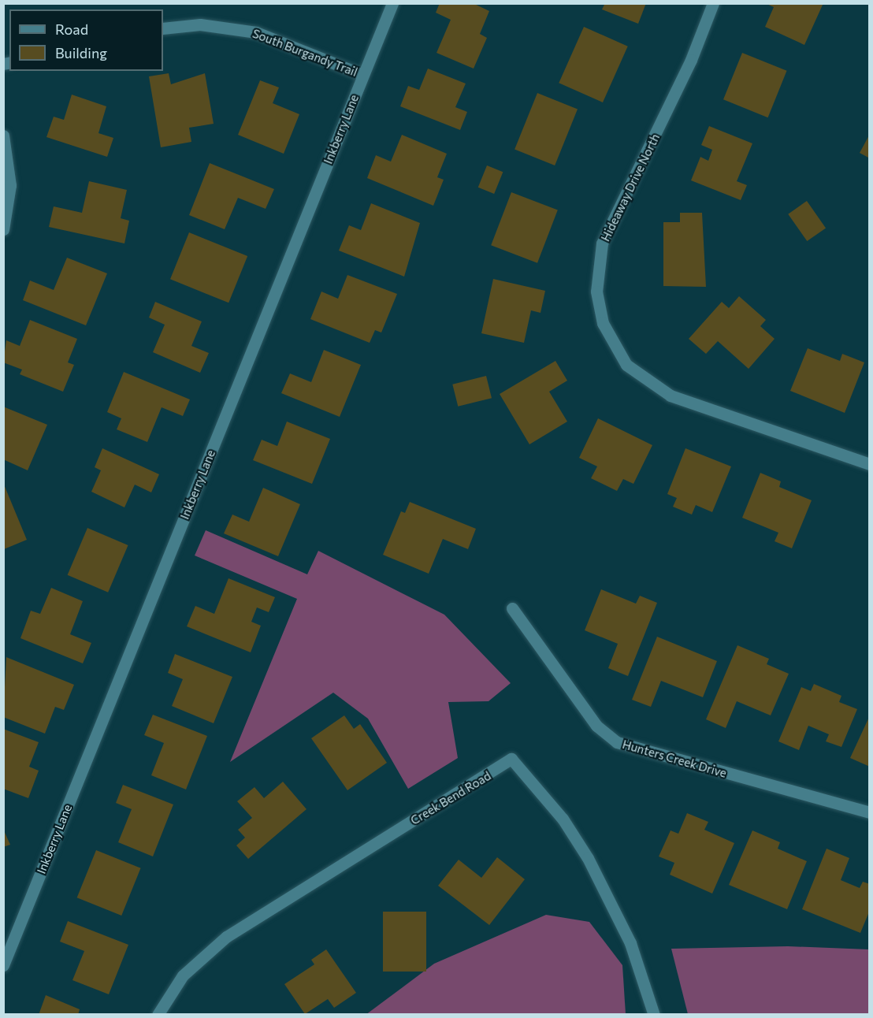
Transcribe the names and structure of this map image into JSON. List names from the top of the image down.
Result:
{
  "streets": {
    "street": [
      "South Burgandy Trail",
      "Inkberry Lane",
      "Hideaway Drive North",
      "Hunters Creek Drive",
      "Creek Bend Road"
    ]
  },
  "crossings": [
    ["South Burgandy Trail", "Inkberry Lane"]
  ],
  "legend": ["Road", "Building"]
}
